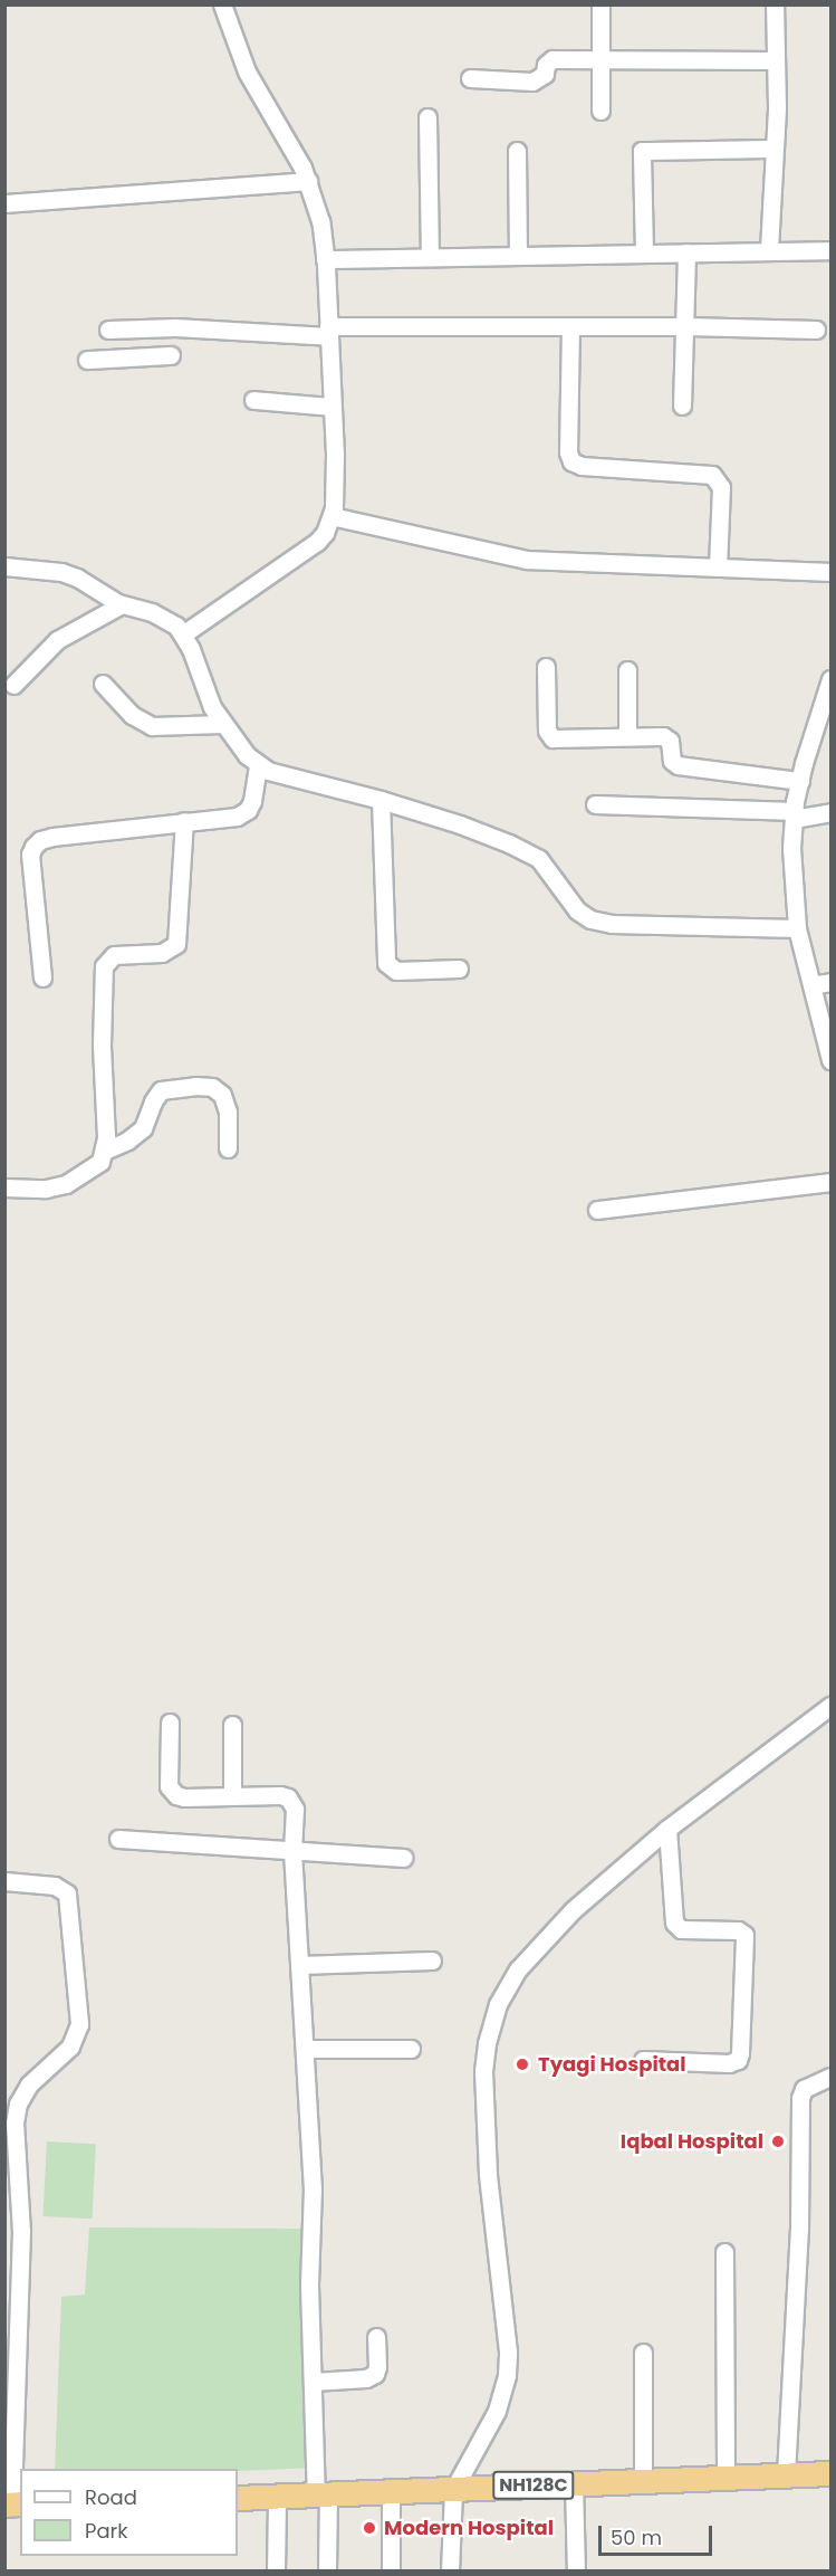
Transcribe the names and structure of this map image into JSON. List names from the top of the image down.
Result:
{
  "streets": {
    "highway": ["NH128C"]
  },
  "places": ["Tyagi Hospital", "Iqbal Hospital", "Modern Hospital"],
  "legend": ["Road", "Park"],
  "scale_bar": "50 m"
}
